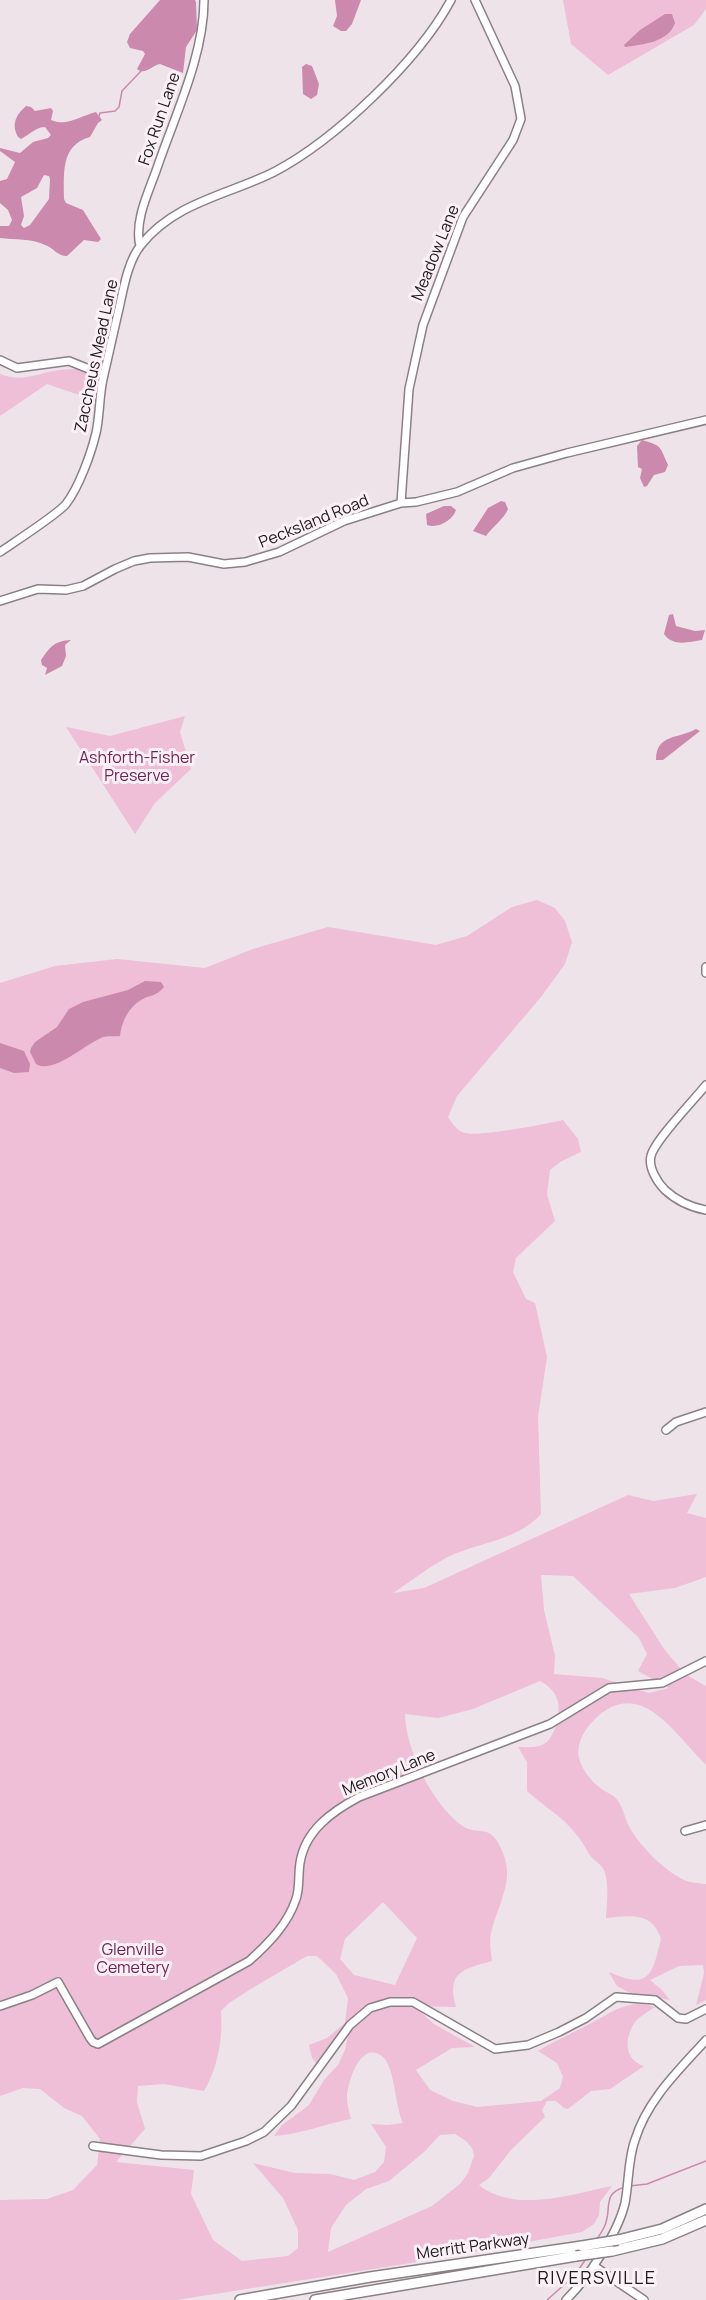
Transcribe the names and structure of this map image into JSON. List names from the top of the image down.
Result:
{
  "streets": {
    "highway": ["Merritt Parkway"],
    "street": [
      "Fox Run Lane",
      "Meadow Lane",
      "Zaccheus Mead Lane",
      "Pecksland Road",
      "Memory Lane"
    ]
  },
  "crossings": [
    ["Fox Run Lane", "Zaccheus Mead Lane"],
    ["Meadow Lane", "Pecksland Road"]
  ],
  "districts": ["RIVERSVILLE"],
  "parks": ["Ashforth-Fisher Preserve", "Glenville Cemetery"]
}
